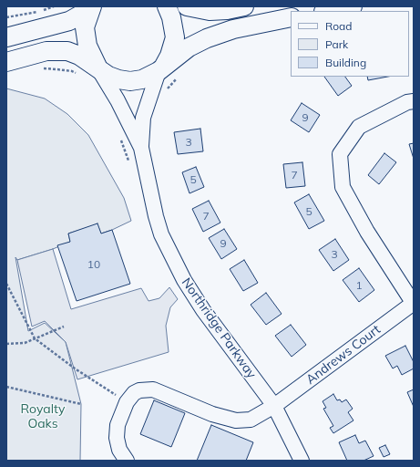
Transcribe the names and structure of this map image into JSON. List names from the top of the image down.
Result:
{
  "streets": {
    "street": ["Northridge Parkway", "Andrews Court"]
  },
  "crossings": [
    ["Northridge Parkway", "Andrews Court"]
  ],
  "parks": ["Royalty Oaks"],
  "house_numbers": [
    "9",
    "3",
    "7",
    "5",
    "5",
    "7",
    "9",
    "3",
    "10",
    "1"
  ],
  "legend": ["Road", "Park", "Building"]
}
